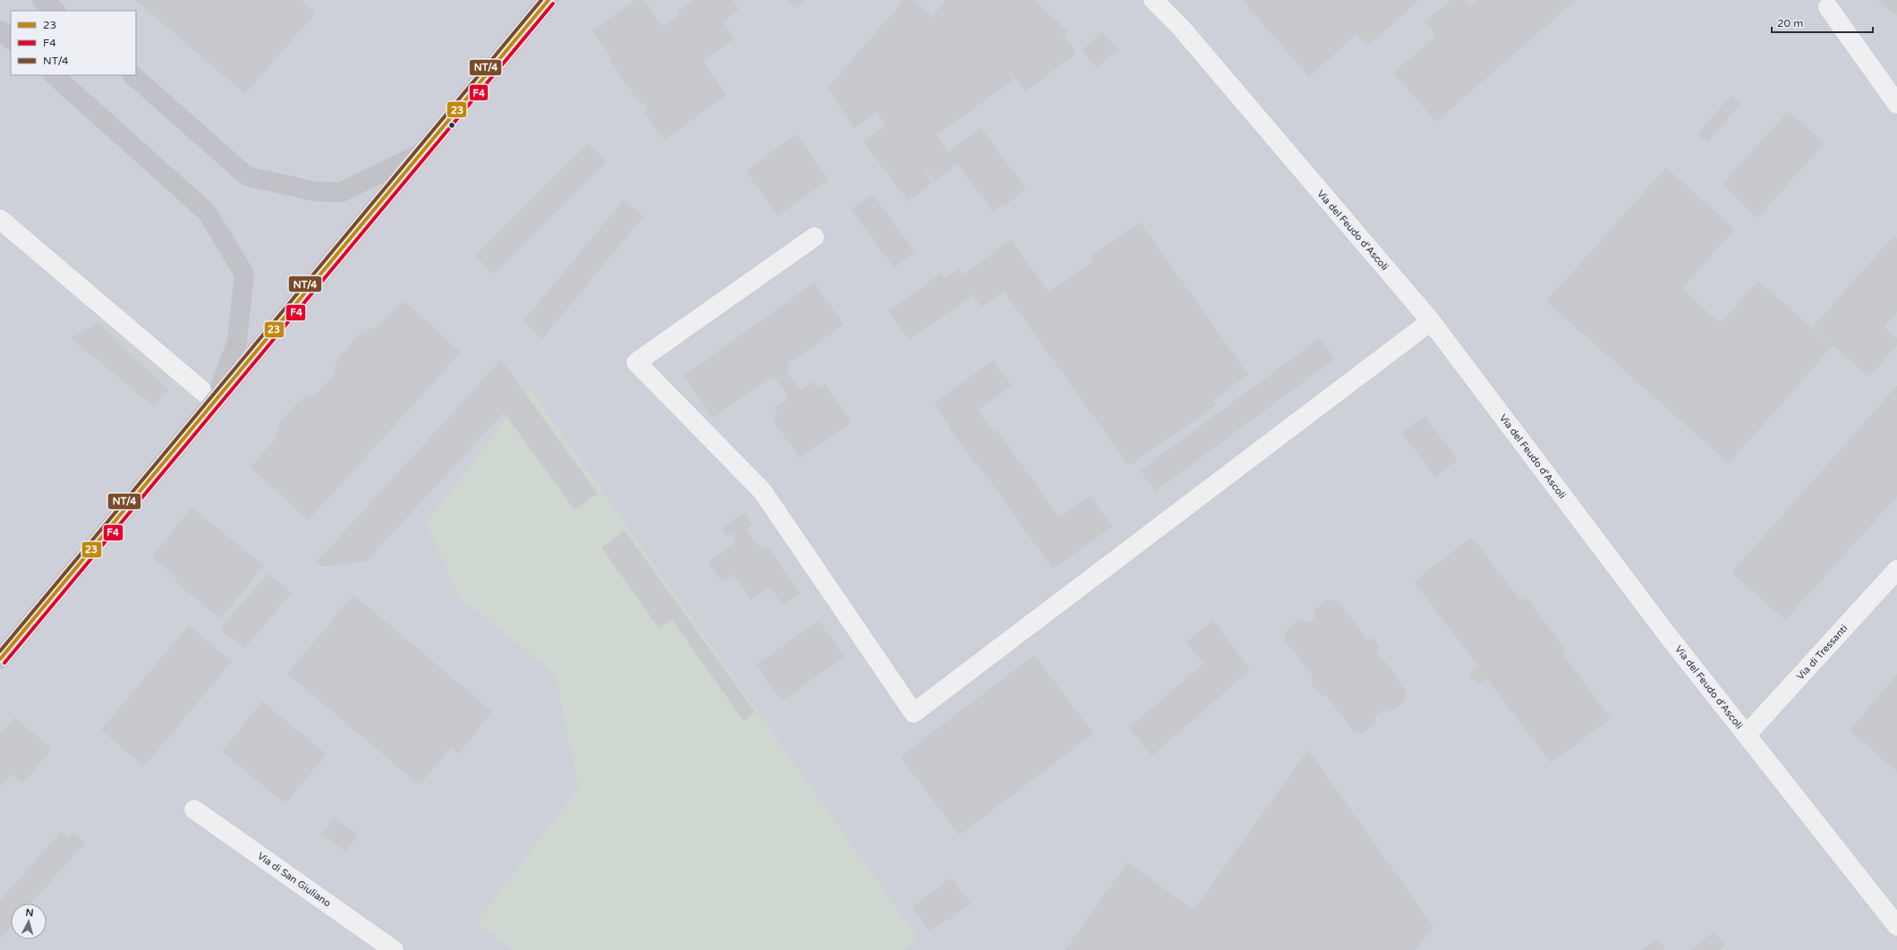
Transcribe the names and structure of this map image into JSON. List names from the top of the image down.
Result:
{
  "streets": {
    "street": ["Via del Feudo d'Ascoli", "Via di Tressanti", "Via di San Giuliano"]
  },
  "crossings": [
    ["Via del Feudo d'Ascoli", "Via di Tressanti"]
  ],
  "lines": ["transit line 23", "transit line NT/4", "transit line F4"],
  "legend": ["23", "F4", "NT/4"],
  "scale_bar": "20 m",
  "north": "top"
}
